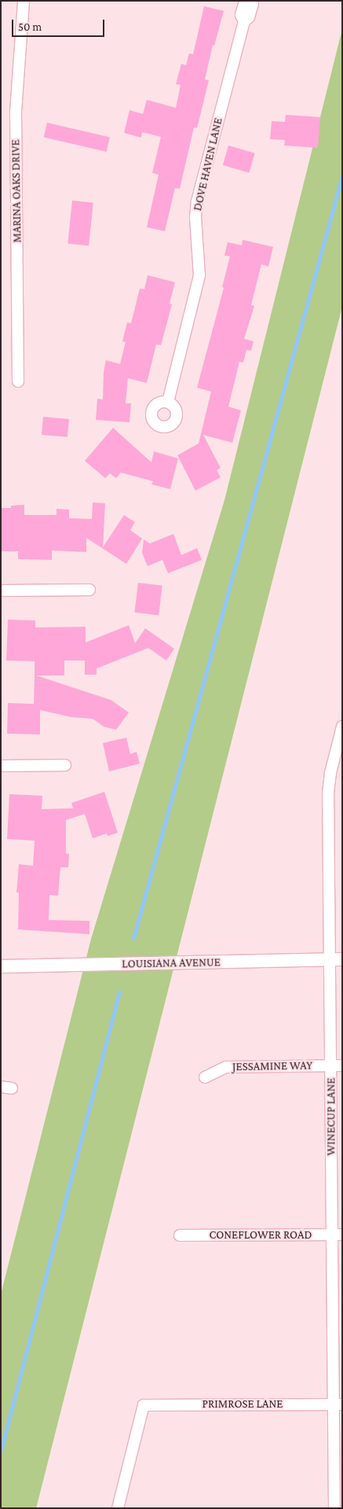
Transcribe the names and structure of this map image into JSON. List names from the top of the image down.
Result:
{
  "streets": {
    "street": [
      "DOVE HAVEN LANE",
      "MARINA OAKS DRIVE",
      "LOUISIANA AVENUE",
      "JESSAMINE WAY",
      "WINECUP LANE",
      "CONEFLOWER ROAD",
      "PRIMROSE LANE"
    ]
  },
  "crossings": [
    ["LOUISIANA AVENUE", "WINECUP LANE"],
    ["JESSAMINE WAY", "WINECUP LANE"],
    ["WINECUP LANE", "CONEFLOWER ROAD"],
    ["WINECUP LANE", "PRIMROSE LANE"]
  ],
  "scale_bar": "50 m"
}
